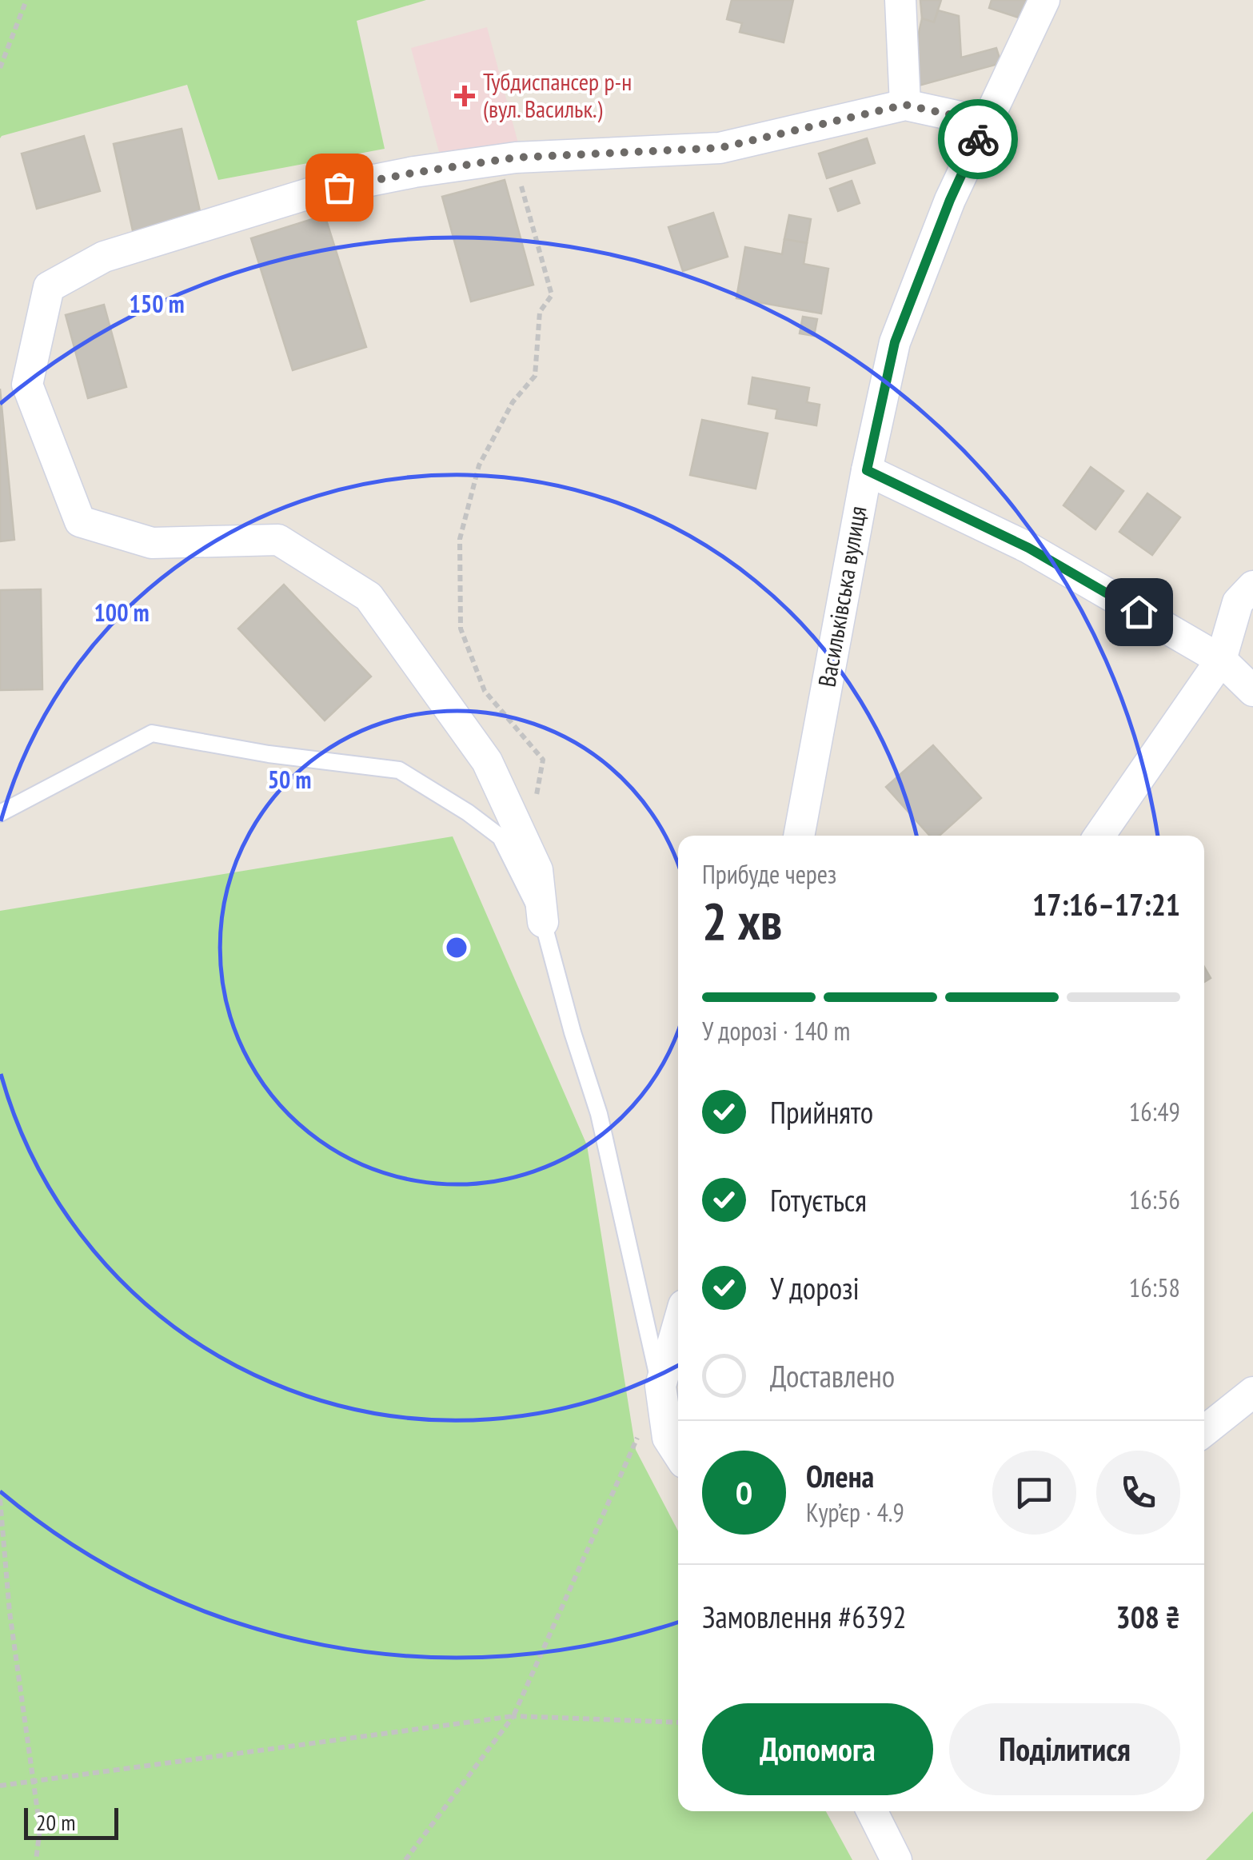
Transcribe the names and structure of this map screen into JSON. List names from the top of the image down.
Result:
{
  "streets": {
    "street": ["Васильківська вулиця"]
  },
  "places": {
    "health": ["Тубдиспансер р-н (вул. Васильк.)"]
  },
  "scale_bar": "20 m",
  "page": {
    "heading": ["2 хв", "Прибуде через", "17:16–17:21"],
    "panel": [
      "Олена",
      "Кур’єр · 4.9",
      "Замовлення #6392",
      "308 ₴"
    ],
    "bar": "У дорозі · 140 m",
    "list": [
      ["Прийнято", "16:49"],
      ["Готується", "16:56"],
      ["У дорозі", "16:58"],
      "Доставлено"
    ],
    "round": "О",
    "buttons": ["Допомога", "Поділитися"],
    "scale": "20 m"
  },
  "rings": ["150 m", "100 m", "50 m"]
}
